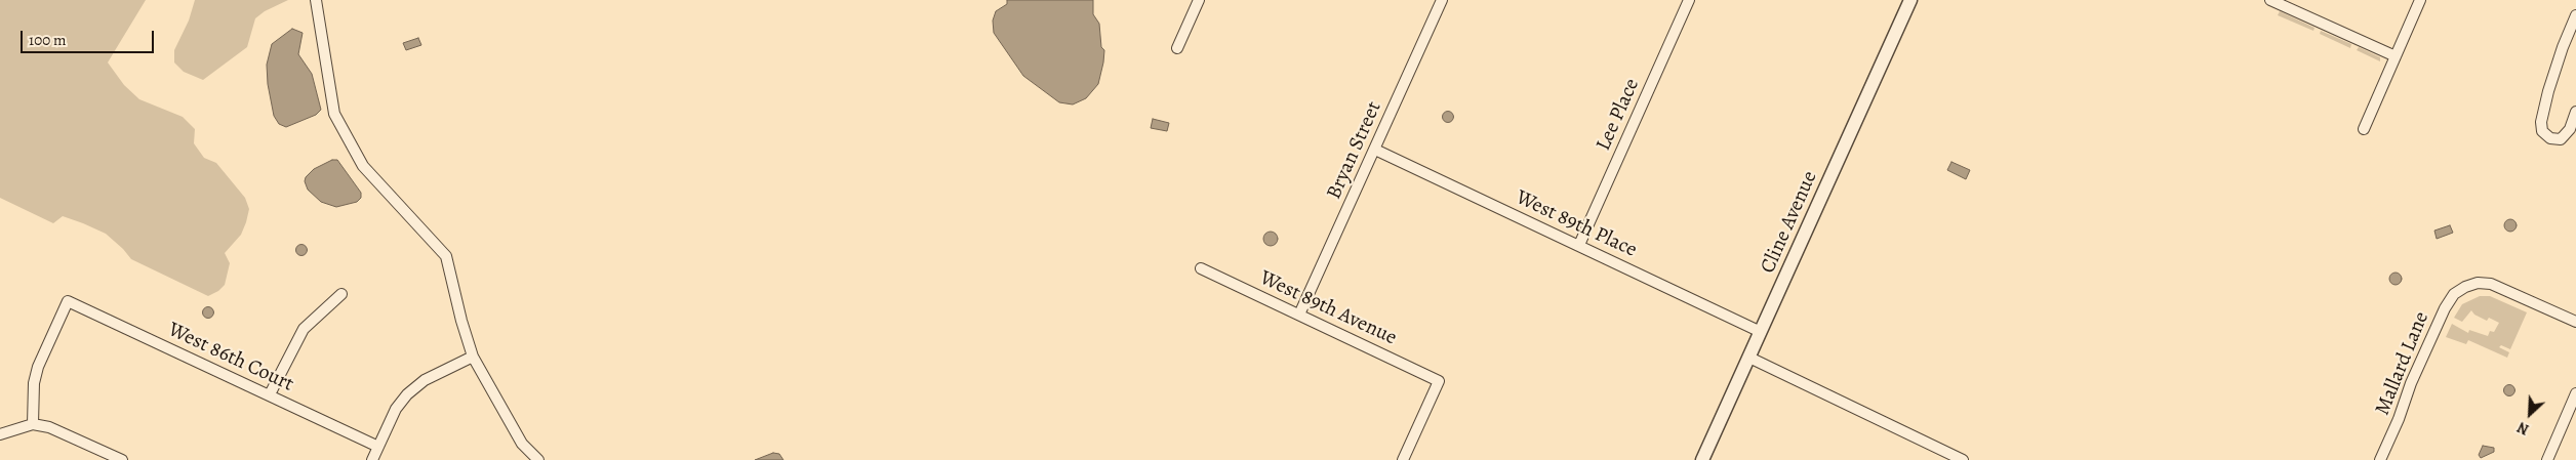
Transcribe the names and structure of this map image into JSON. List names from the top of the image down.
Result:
{
  "streets": {
    "street": [
      "Lee Place",
      "Bryan Street",
      "Cline Avenue",
      "West 89th Place",
      "West 89th Avenue",
      "West 86th Court",
      "Mallard Lane"
    ]
  },
  "crossings": [
    ["Lee Place", "West 89th Place"],
    ["Bryan Street", "West 89th Place"],
    ["Bryan Street", "West 89th Avenue"],
    ["Cline Avenue", "West 89th Place"]
  ],
  "scale_bar": "100 m",
  "north": "bottom left"
}
